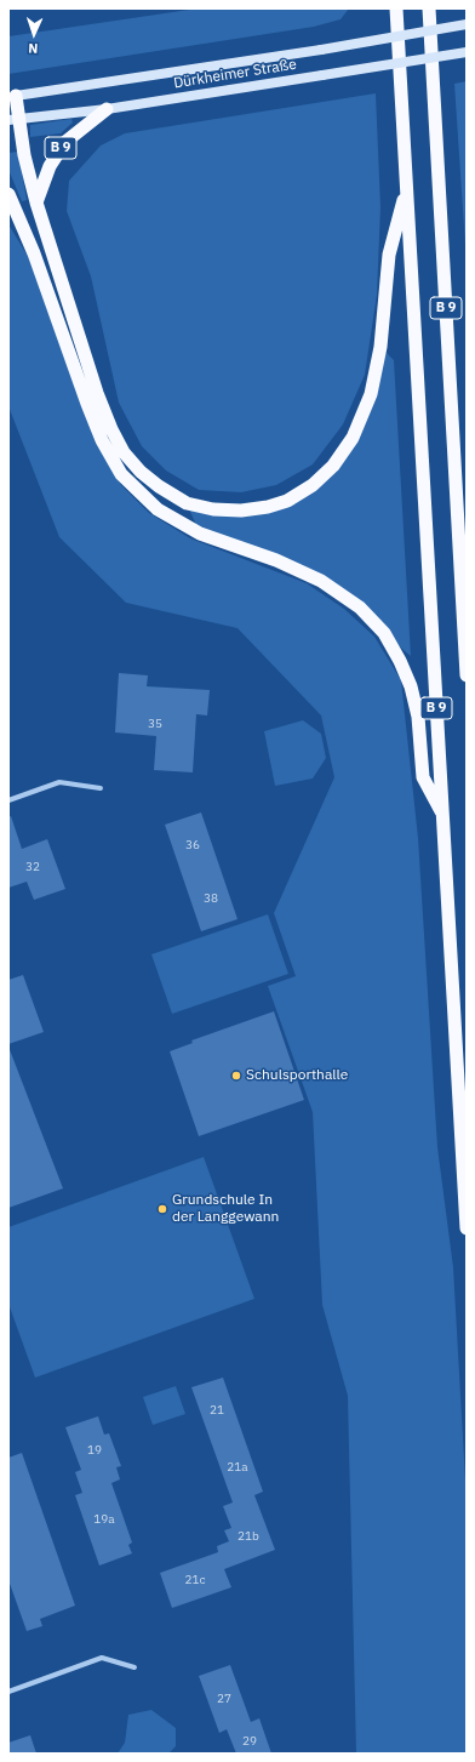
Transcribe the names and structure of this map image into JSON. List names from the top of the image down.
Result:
{
  "streets": {
    "highway": ["B 9"],
    "main road": ["Dürkheimer Straße"]
  },
  "crossings": [
    ["Dürkheimer Straße", "B 9"]
  ],
  "places": ["Schulsporthalle", "Grundschule In der Langgewann"],
  "house_numbers": [
    "35",
    "36",
    "32",
    "38",
    "21",
    "19",
    "21a",
    "19a",
    "21b",
    "21c",
    "27",
    "29"
  ],
  "north": "bottom"
}
